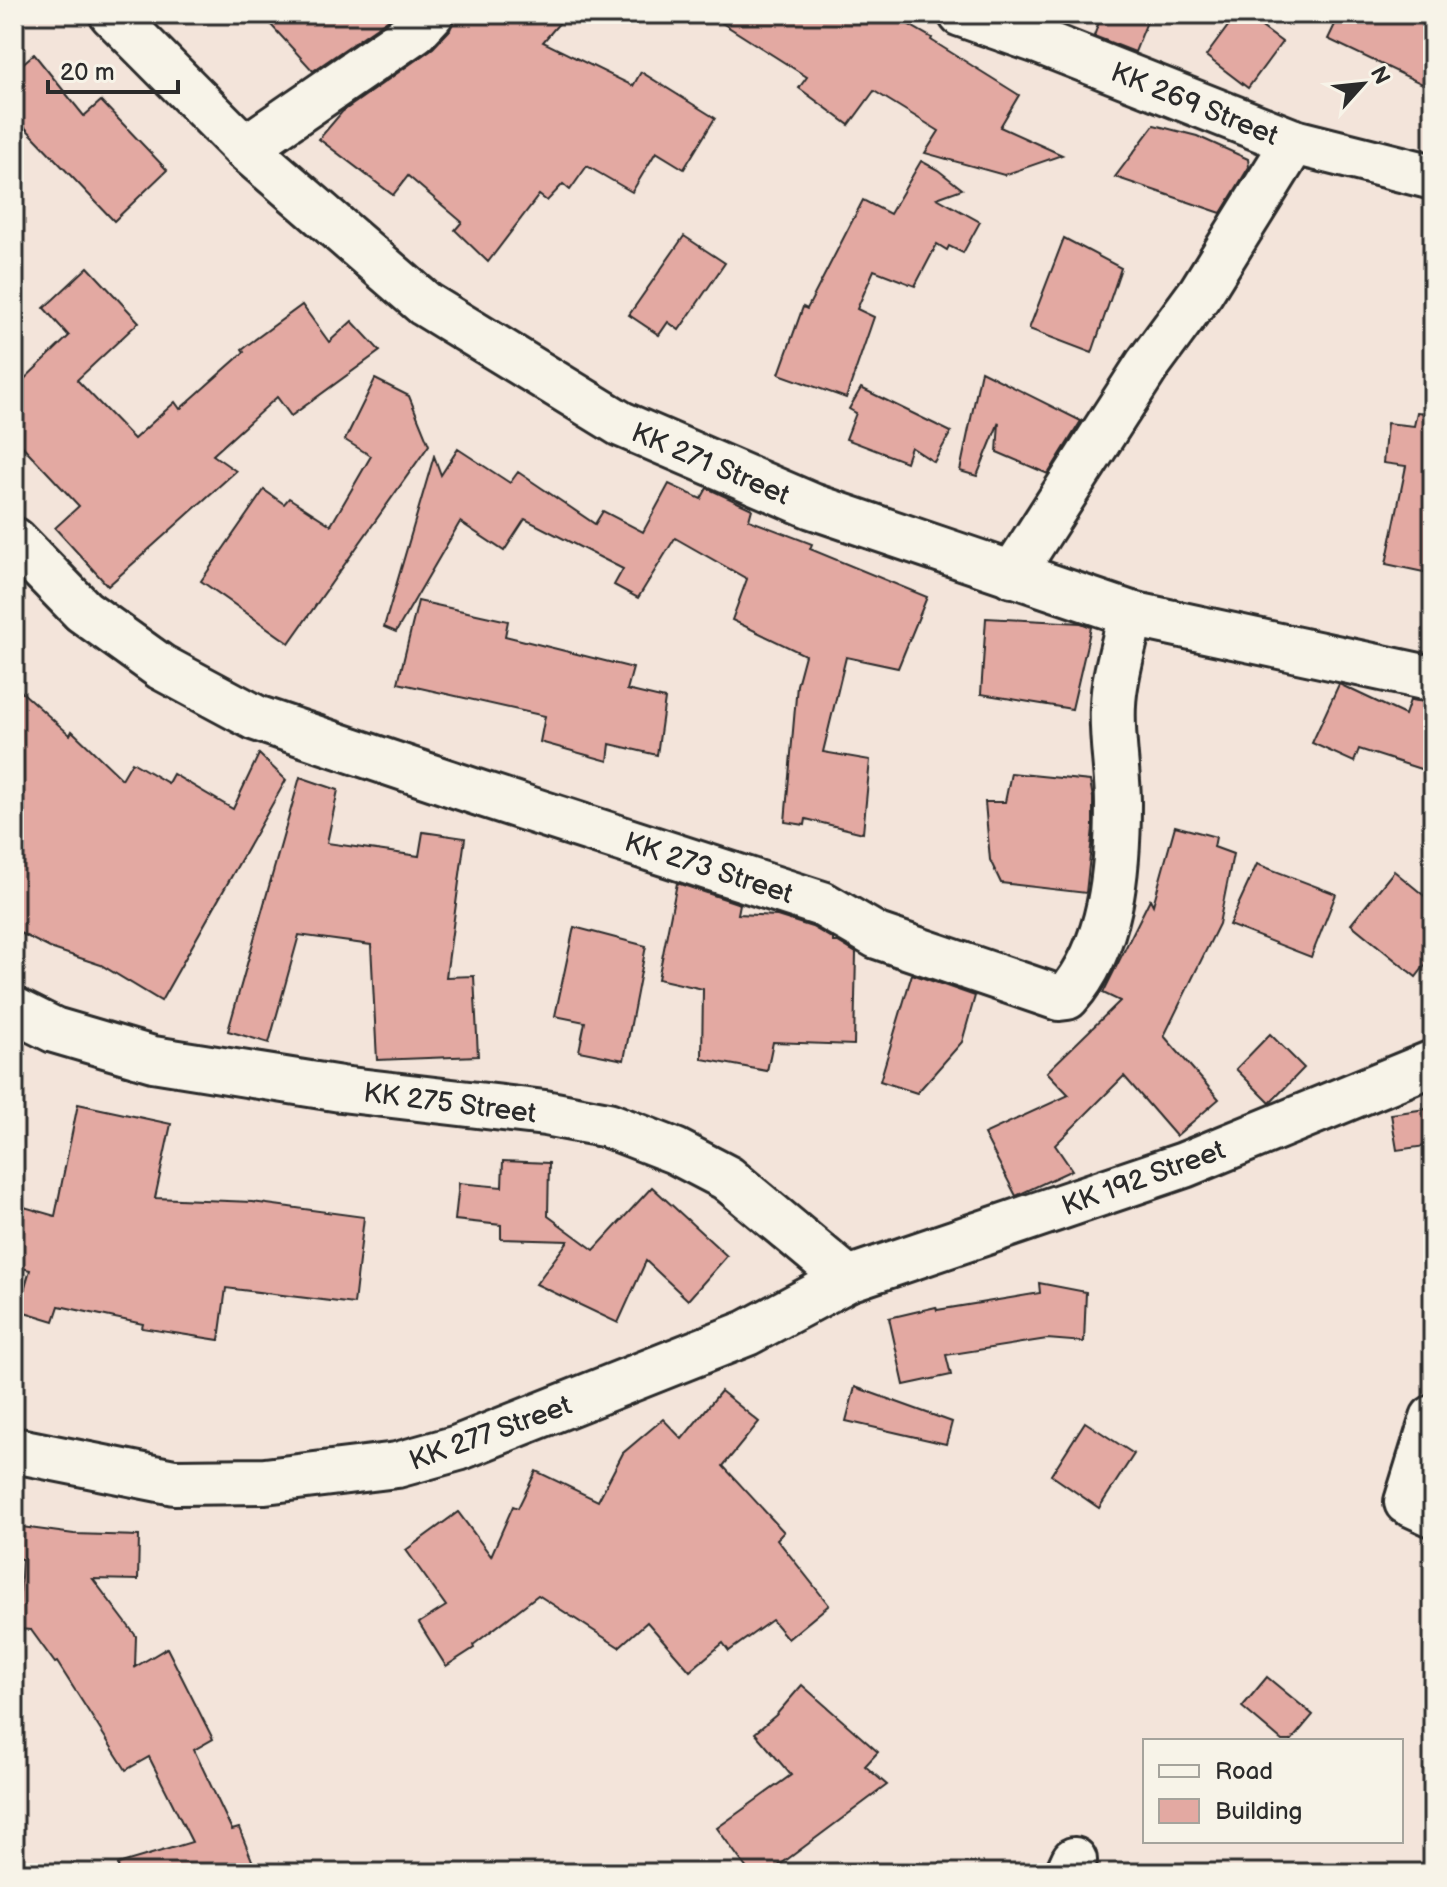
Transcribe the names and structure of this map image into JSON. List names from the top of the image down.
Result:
{
  "streets": {
    "street": [
      "KK 269 Street",
      "KK 271 Street",
      "KK 273 Street",
      "KK 275 Street",
      "KK 192 Street",
      "KK 277 Street"
    ]
  },
  "crossings": [
    ["KK 271 Street", "KK 273 Street"],
    ["KK 275 Street", "KK 192 Street"],
    ["KK 275 Street", "KK 277 Street"],
    ["KK 192 Street", "KK 277 Street"]
  ],
  "legend": ["Road", "Building"],
  "scale_bar": "20 m",
  "north": "top right"
}
